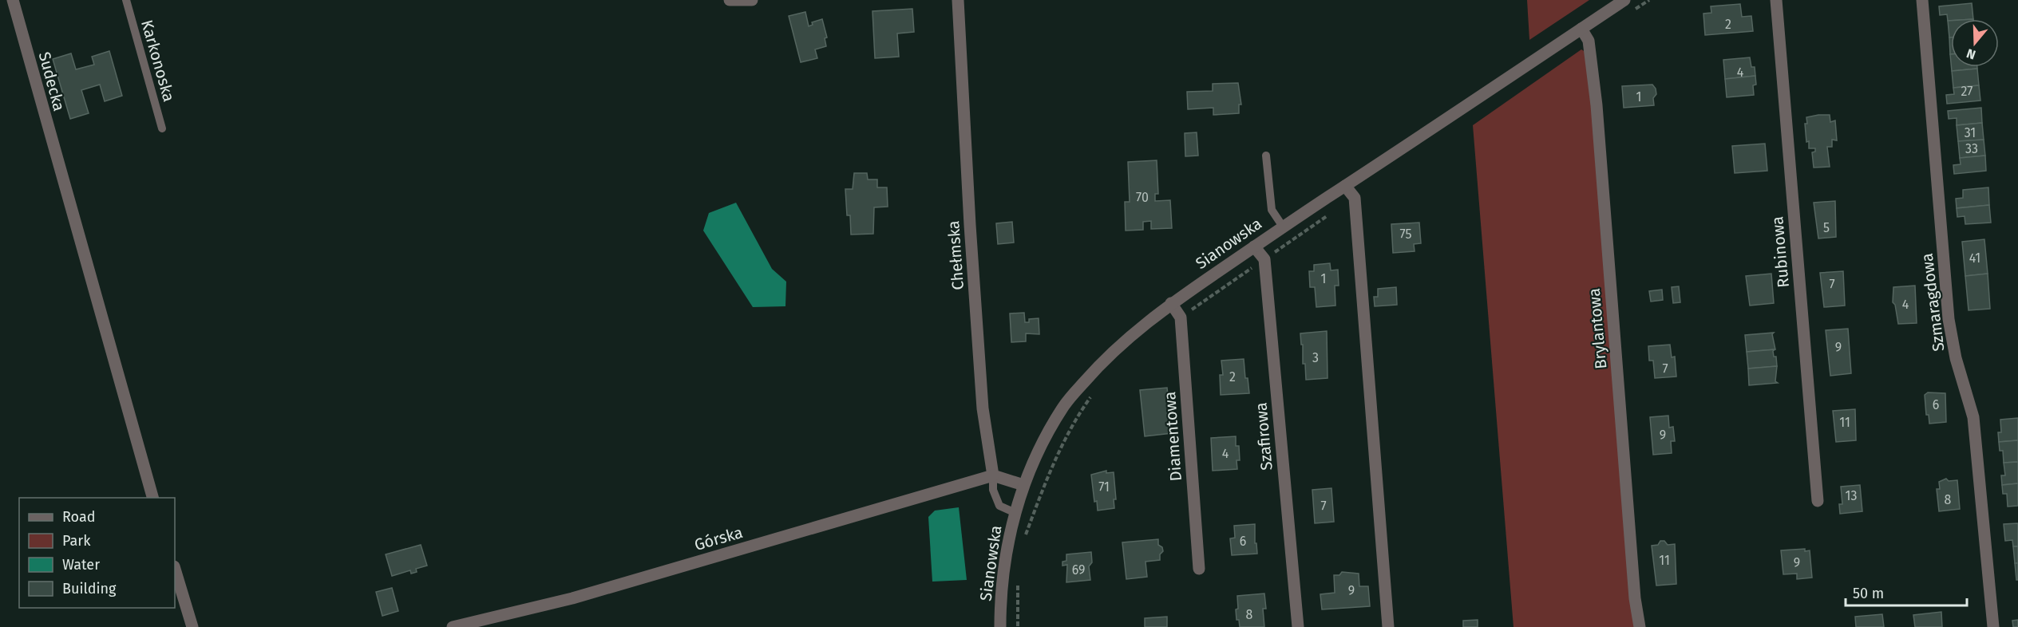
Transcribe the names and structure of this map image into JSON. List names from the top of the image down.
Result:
{
  "streets": {
    "street": [
      "Sudecka",
      "Sianowska",
      "Rubinowa",
      "Chełmska",
      "Szmaragdowa",
      "Brylantowa",
      "Diamentowa",
      "Szafirowa",
      "Górska"
    ],
    "lane": ["Karkonoska"]
  },
  "crossings": [
    ["Sianowska", "Brylantowa"],
    ["Sianowska", "Diamentowa"],
    ["Sianowska", "Szafirowa"],
    ["Chełmska", "Górska"]
  ],
  "house_numbers": [
    "2",
    "4",
    "27",
    "1",
    "31",
    "33",
    "70",
    "5",
    "75",
    "41",
    "1",
    "7",
    "4",
    "9",
    "3",
    "7",
    "2",
    "6",
    "11",
    "9",
    "4",
    "71",
    "13",
    "8",
    "7",
    "6",
    "11",
    "9",
    "69",
    "9",
    "8"
  ],
  "legend": [
    "Road",
    "Park",
    "Water",
    "Building"
  ],
  "scale_bar": "50 m",
  "north": "bottom"
}
